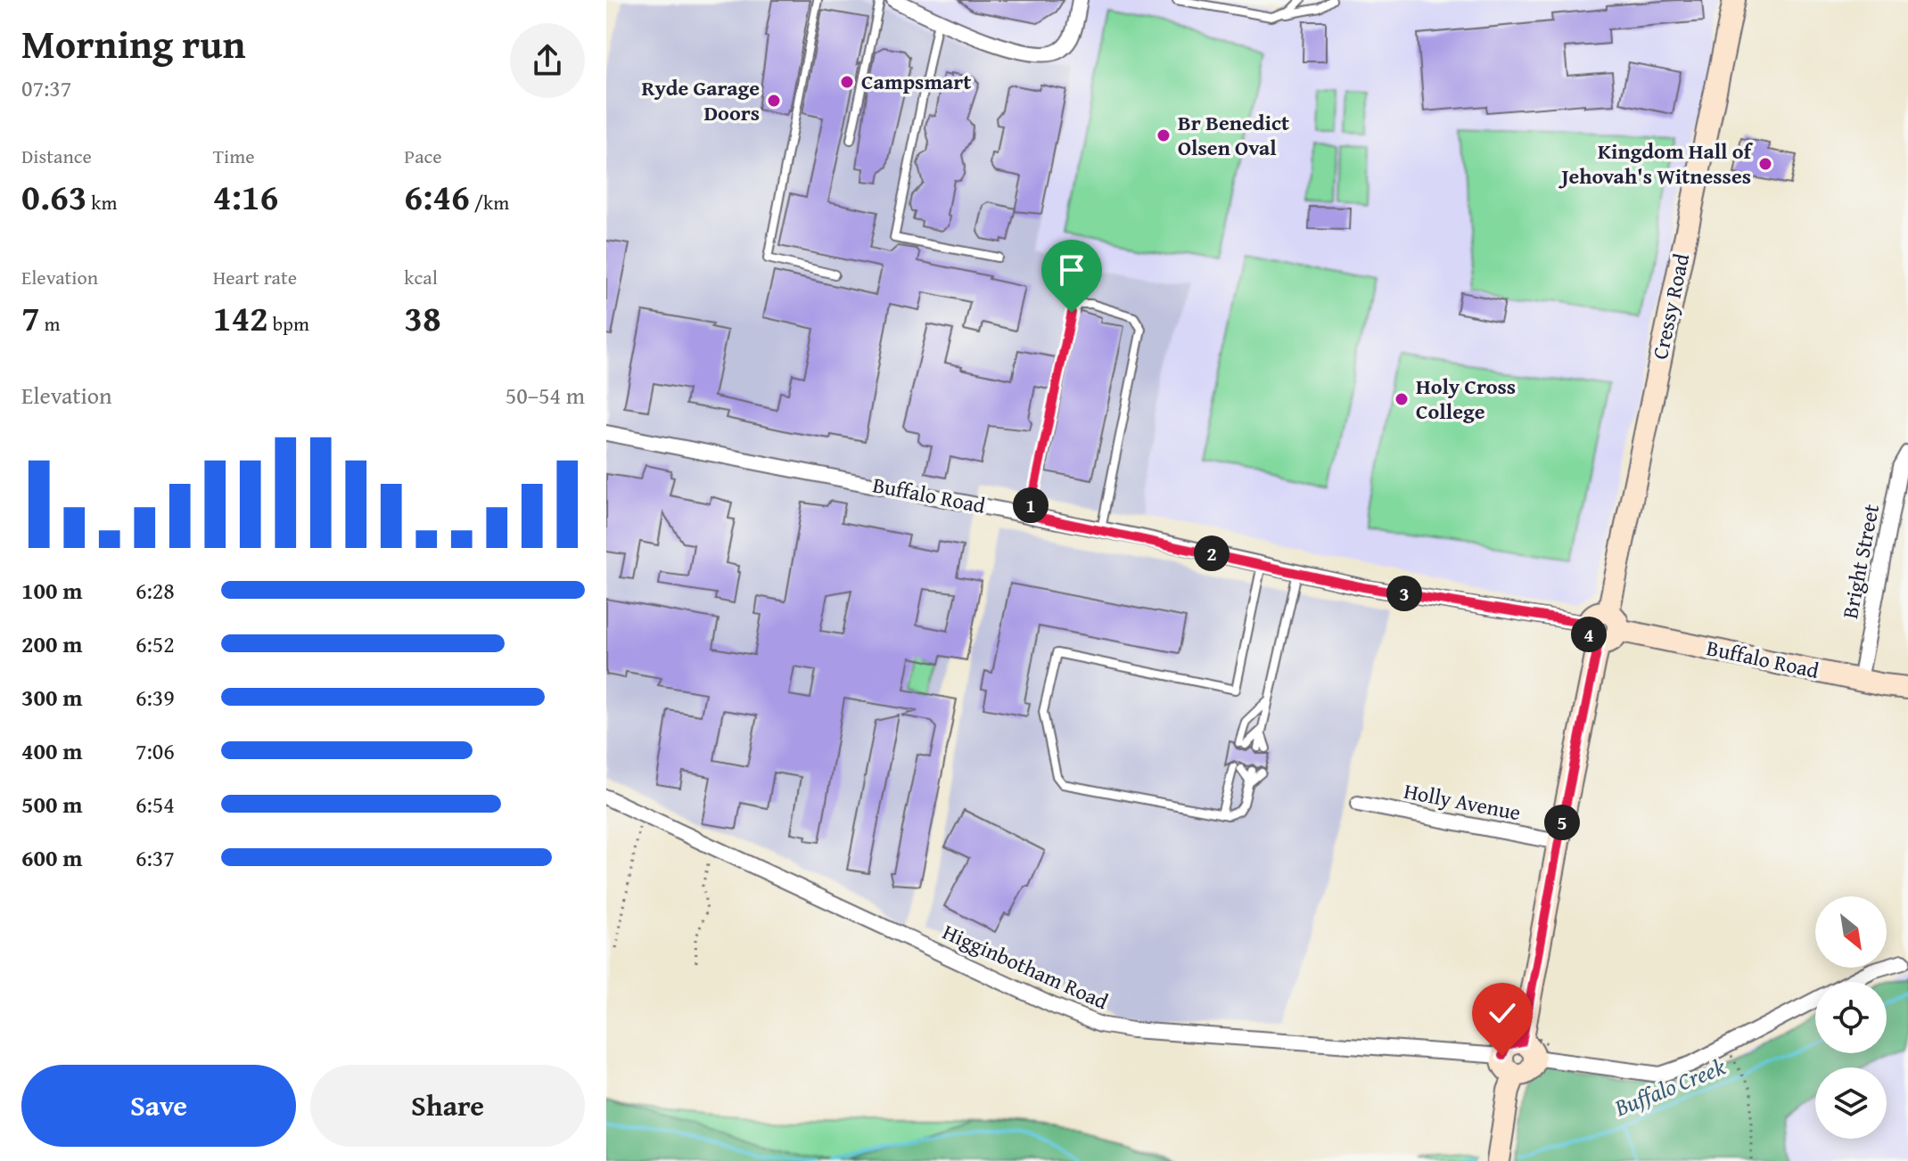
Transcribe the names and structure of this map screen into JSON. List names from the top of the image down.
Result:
{
  "streets": {
    "street": [
      "Cressy Road",
      "Buffalo Road",
      "Bright Street",
      "Holly Avenue",
      "Higginbotham Road"
    ]
  },
  "crossings": [
    ["Cressy Road", "Buffalo Road"],
    ["Buffalo Road", "Bright Street"]
  ],
  "water": ["Buffalo Creek"],
  "places": [
    "Campsmart",
    "Ryde Garage Doors",
    "Br Benedict Olsen Oval",
    "Kingdom Hall of Jehovah's Witnesses",
    "Holy Cross College"
  ],
  "north": "bottom right",
  "page": {
    "heading": ["Morning run", "07:37"],
    "stats": [
      ["Distance", "0.63 km"],
      ["Time", "4:16"],
      ["Pace", "6:46 /km"],
      ["Elevation", "7 m"],
      ["Heart rate", "142 bpm"],
      ["kcal", "38"]
    ],
    "chart": ["Elevation", "50–54 m"],
    "pins": [
      "1",
      "2",
      "3",
      "4",
      "5"
    ],
    "list": [
      {
        "name": "100 m",
        "note": "6:28"
      },
      {
        "name": "200 m",
        "note": "6:52"
      },
      {
        "name": "300 m",
        "note": "6:39"
      },
      {
        "name": "400 m",
        "note": "7:06"
      },
      {
        "name": "500 m",
        "note": "6:54"
      },
      {
        "name": "600 m",
        "note": "6:37"
      }
    ],
    "buttons": ["Save", "Share"]
  }
}
